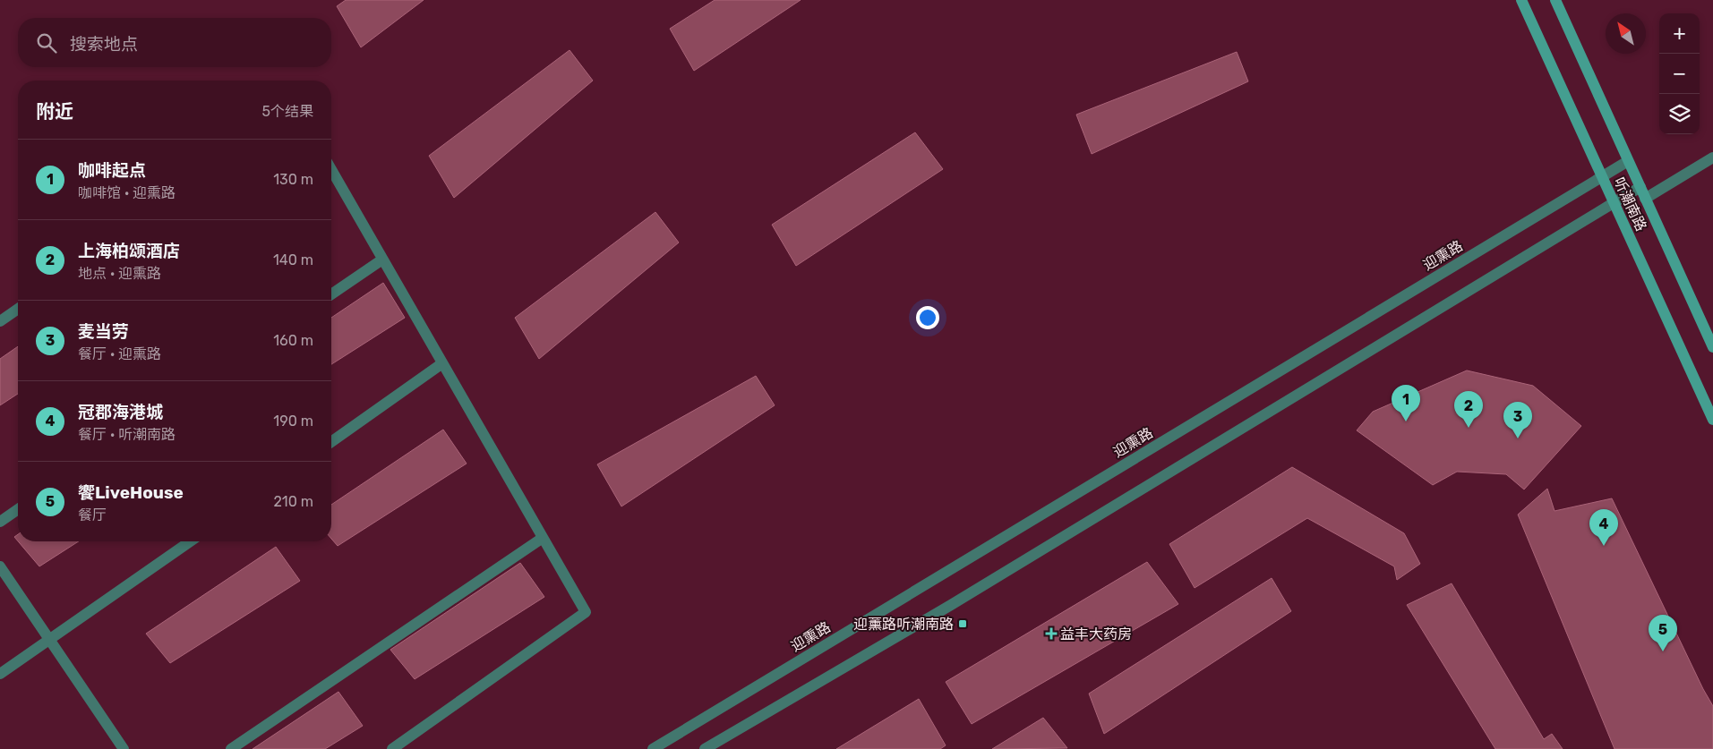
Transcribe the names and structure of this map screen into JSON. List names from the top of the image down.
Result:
{
  "streets": {
    "main road": ["听潮南路"],
    "street": ["迎熏路"]
  },
  "crossings": [
    ["听潮南路", "迎熏路"]
  ],
  "places": {
    "transit": ["迎薰路听潮南路"],
    "health": ["益丰大药房"]
  },
  "north": "top left",
  "page": {
    "map_buttons": ["+", "−"],
    "search": "搜索地点",
    "heading": ["附近", "5个结果"],
    "list": [
      {
        "mark": "1",
        "name": "咖啡起点",
        "note": "咖啡馆 · 迎熏路",
        "value": "130 m"
      },
      {
        "mark": "2",
        "name": "上海柏颂酒店",
        "note": "地点 · 迎熏路",
        "value": "140 m"
      },
      {
        "mark": "3",
        "name": "麦当劳",
        "note": "餐厅 · 迎熏路",
        "value": "160 m"
      },
      {
        "mark": "4",
        "name": "冠郡海港城",
        "note": "餐厅 · 听潮南路",
        "value": "190 m"
      },
      {
        "mark": "5",
        "name": "饗LiveHouse",
        "note": "餐厅",
        "value": "210 m"
      }
    ],
    "pins": [
      "1",
      "2",
      "3",
      "4",
      "5"
    ]
  }
}
